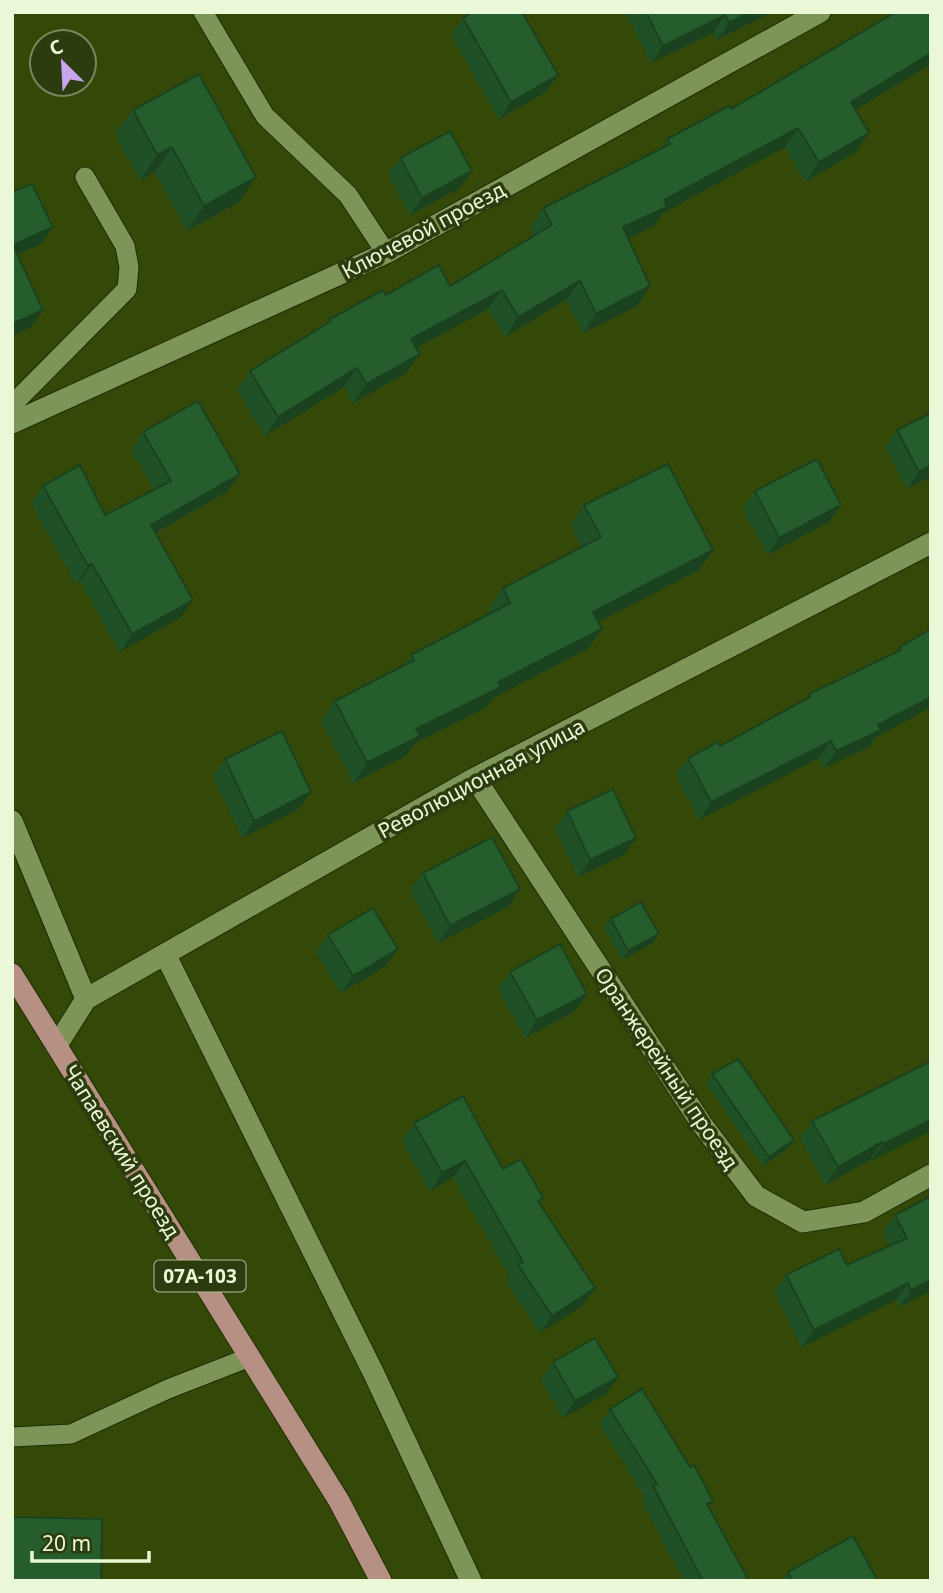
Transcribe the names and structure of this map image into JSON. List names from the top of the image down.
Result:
{
  "streets": {
    "main road": ["Чапаевский проезд", "07А-103"],
    "street": ["Ключевой проезд", "Революционная улица", "Оранжерейный проезд"]
  },
  "crossings": [
    ["Революционная улица", "Оранжерейный проезд"],
    ["Революционная улица", "Чапаевский проезд"]
  ],
  "scale_bar": "20 m",
  "north": "top left"
}
